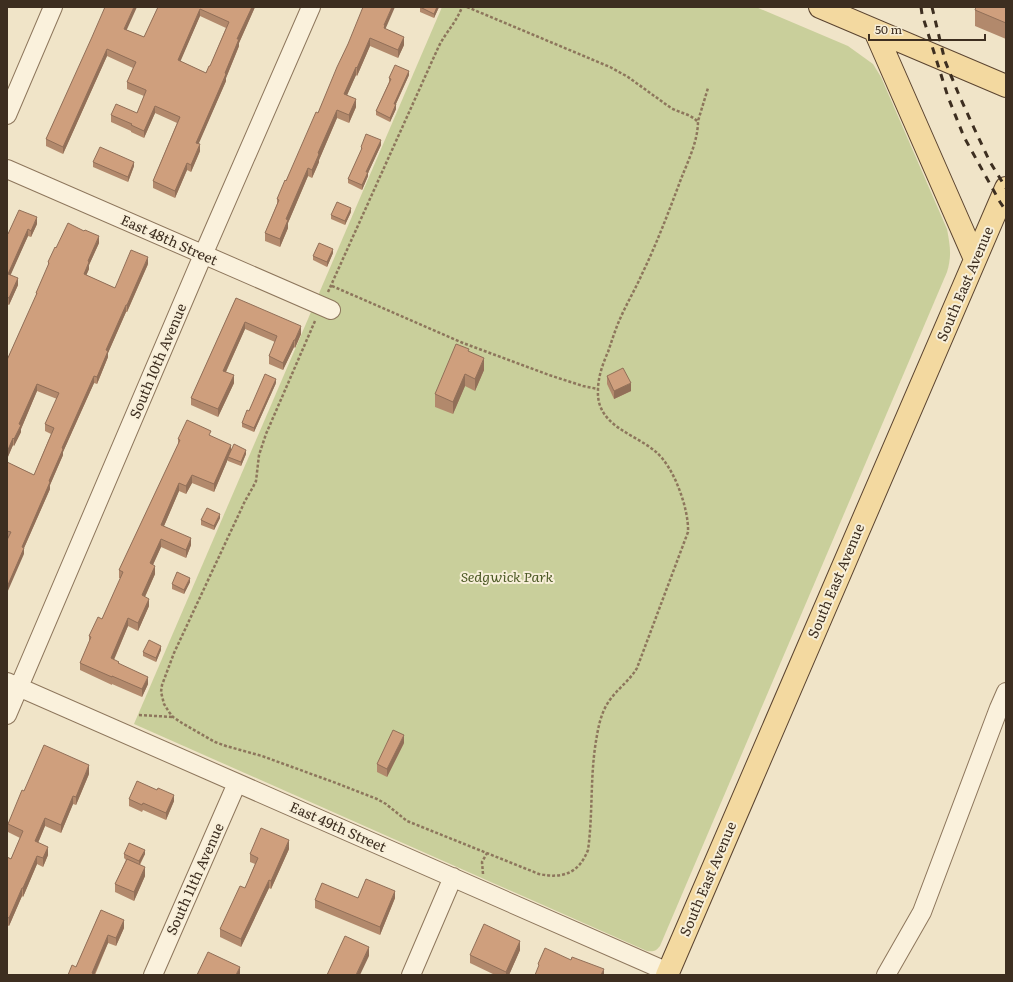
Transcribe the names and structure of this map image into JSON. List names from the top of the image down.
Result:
{
  "streets": {
    "main road": ["South East Avenue"],
    "street": [
      "East 48th Street",
      "South 10th Avenue",
      "East 49th Street",
      "South 11th Avenue"
    ]
  },
  "crossings": [
    ["East 48th Street", "South 10th Avenue"],
    ["South East Avenue", "East 49th Street"],
    ["South 10th Avenue", "East 49th Street"],
    ["East 49th Street", "South 11th Avenue"]
  ],
  "parks": ["Sedgwick Park"],
  "scale_bar": "50 m"
}
